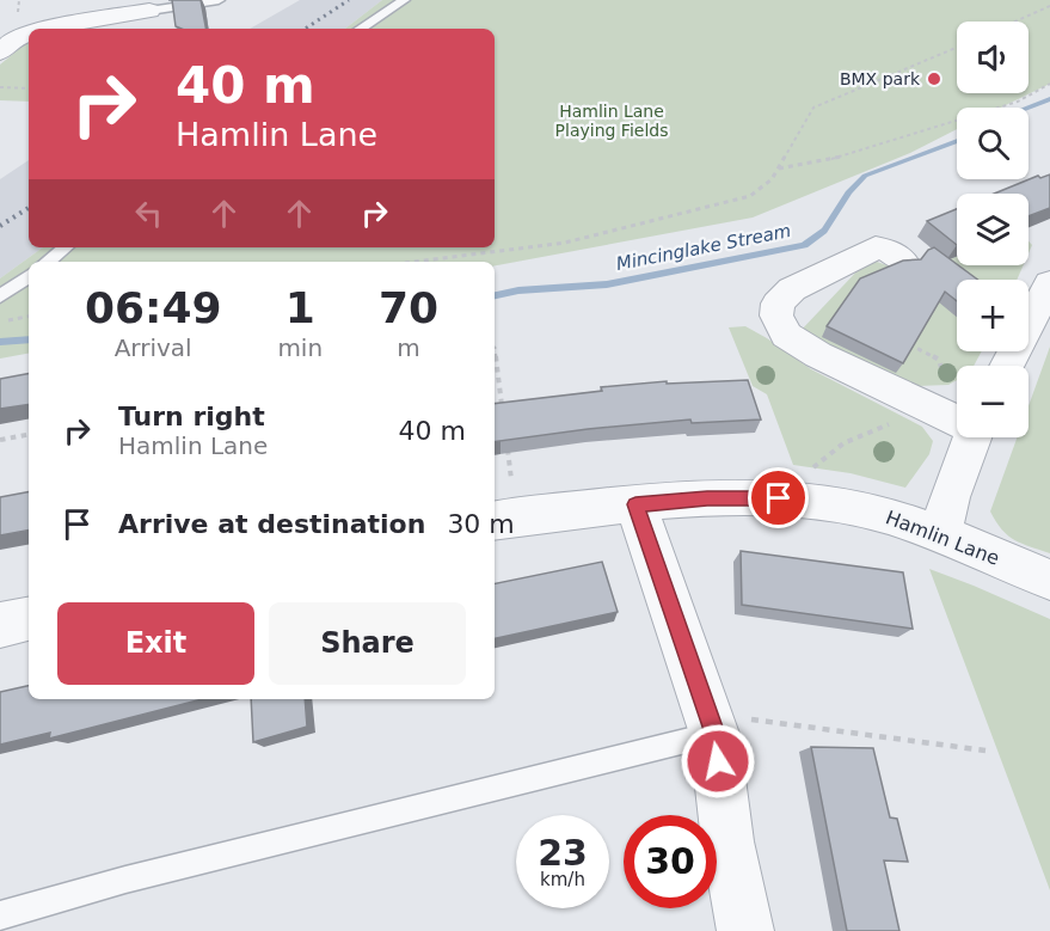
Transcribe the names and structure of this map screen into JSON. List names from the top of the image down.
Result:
{
  "streets": {
    "street": ["Hamlin Lane"]
  },
  "water": ["Mincinglake Stream"],
  "parks": ["Hamlin Lane Playing Fields"],
  "places": ["BMX park"],
  "page": {
    "map_buttons": ["+", "−"],
    "turn": ["40 m", "Hamlin Lane"],
    "eta": [
      "06:49",
      "Arrival",
      "1",
      "min",
      "70",
      "m"
    ],
    "list": [
      {
        "name": "Turn right",
        "note": "Hamlin Lane",
        "value": "40 m"
      },
      {
        "name": "Arrive at destination",
        "value": "30 m"
      }
    ],
    "buttons": ["Exit", "Share"],
    "speed": "23 km/h",
    "limit": "30"
  }
}
